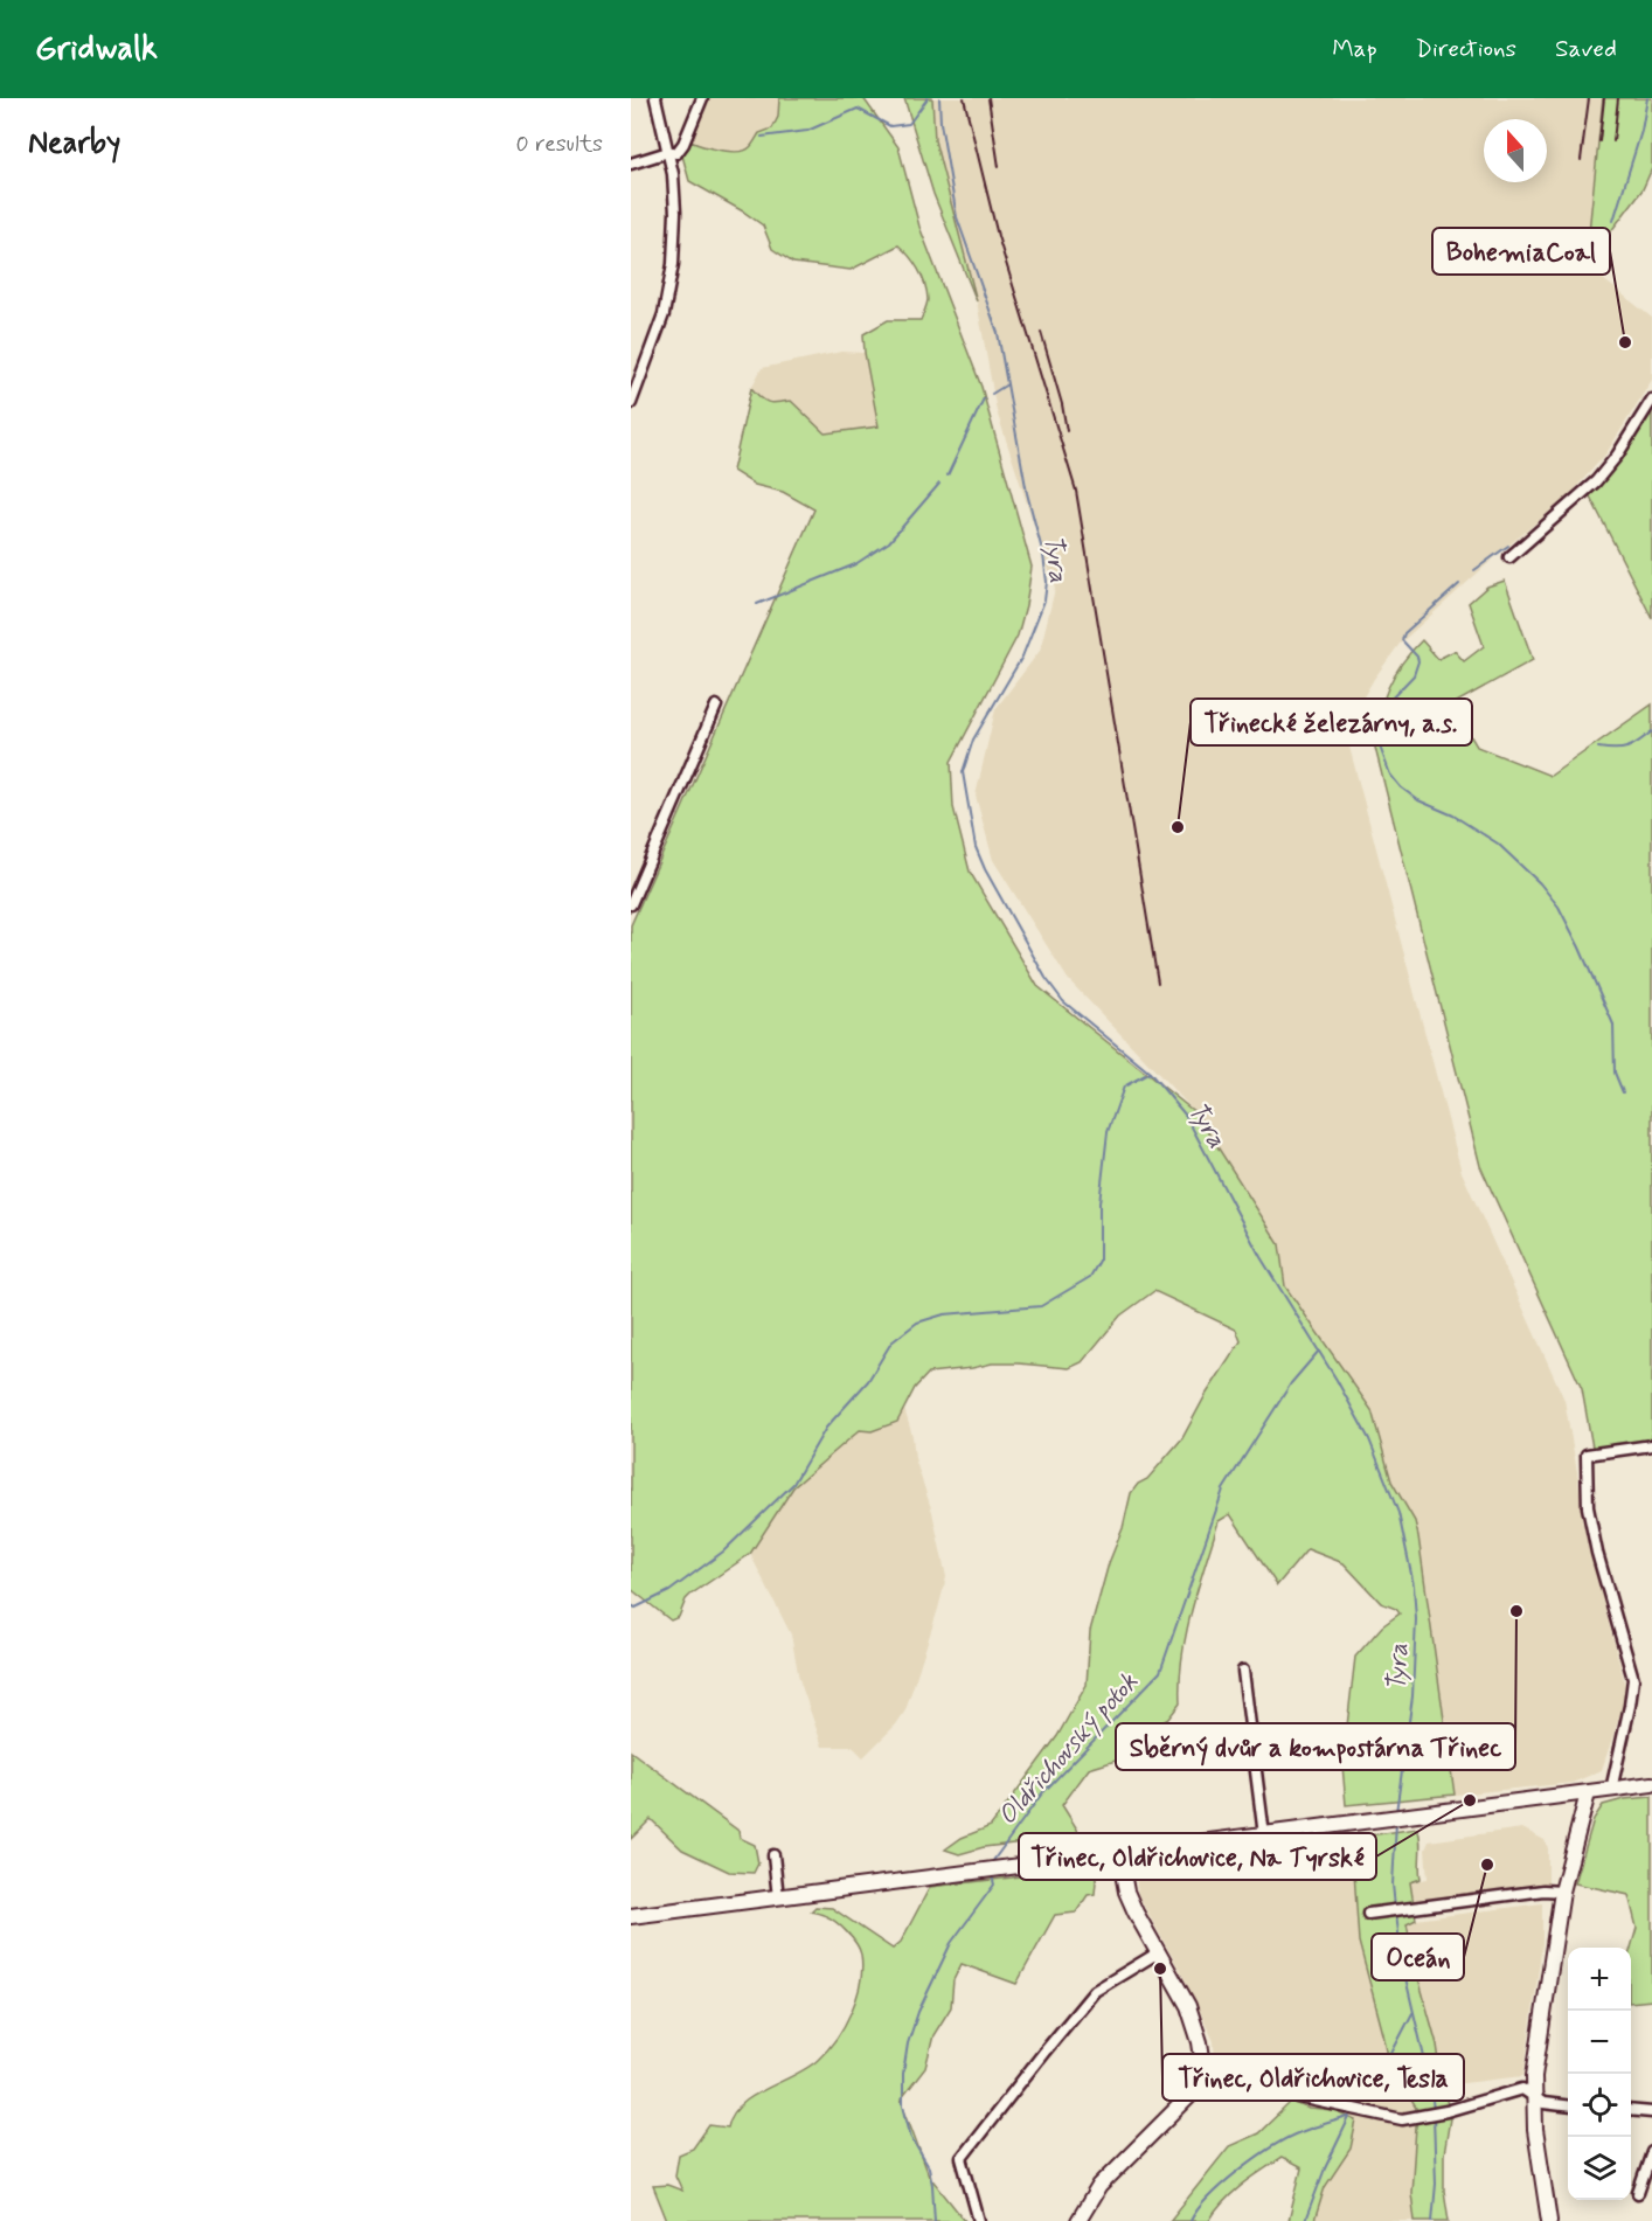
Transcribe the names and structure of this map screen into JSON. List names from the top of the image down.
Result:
{
  "water": ["Tyra", "Oldřichovský potok"],
  "places": [
    "BohemiaCoal",
    "Třinecké železárny, a.s.",
    "Sběrný dvůr a kompostárna Třinec",
    "Třinec, Oldřichovice, Na Tyrské",
    "Oceán",
    "Třinec, Oldřichovice, Tesla"
  ],
  "north": "top",
  "page": {
    "header": "Gridwalk",
    "nav": ["Map", "Directions", "Saved"],
    "heading": ["Nearby", "0 results"],
    "map_buttons": ["+", "−"]
  }
}
